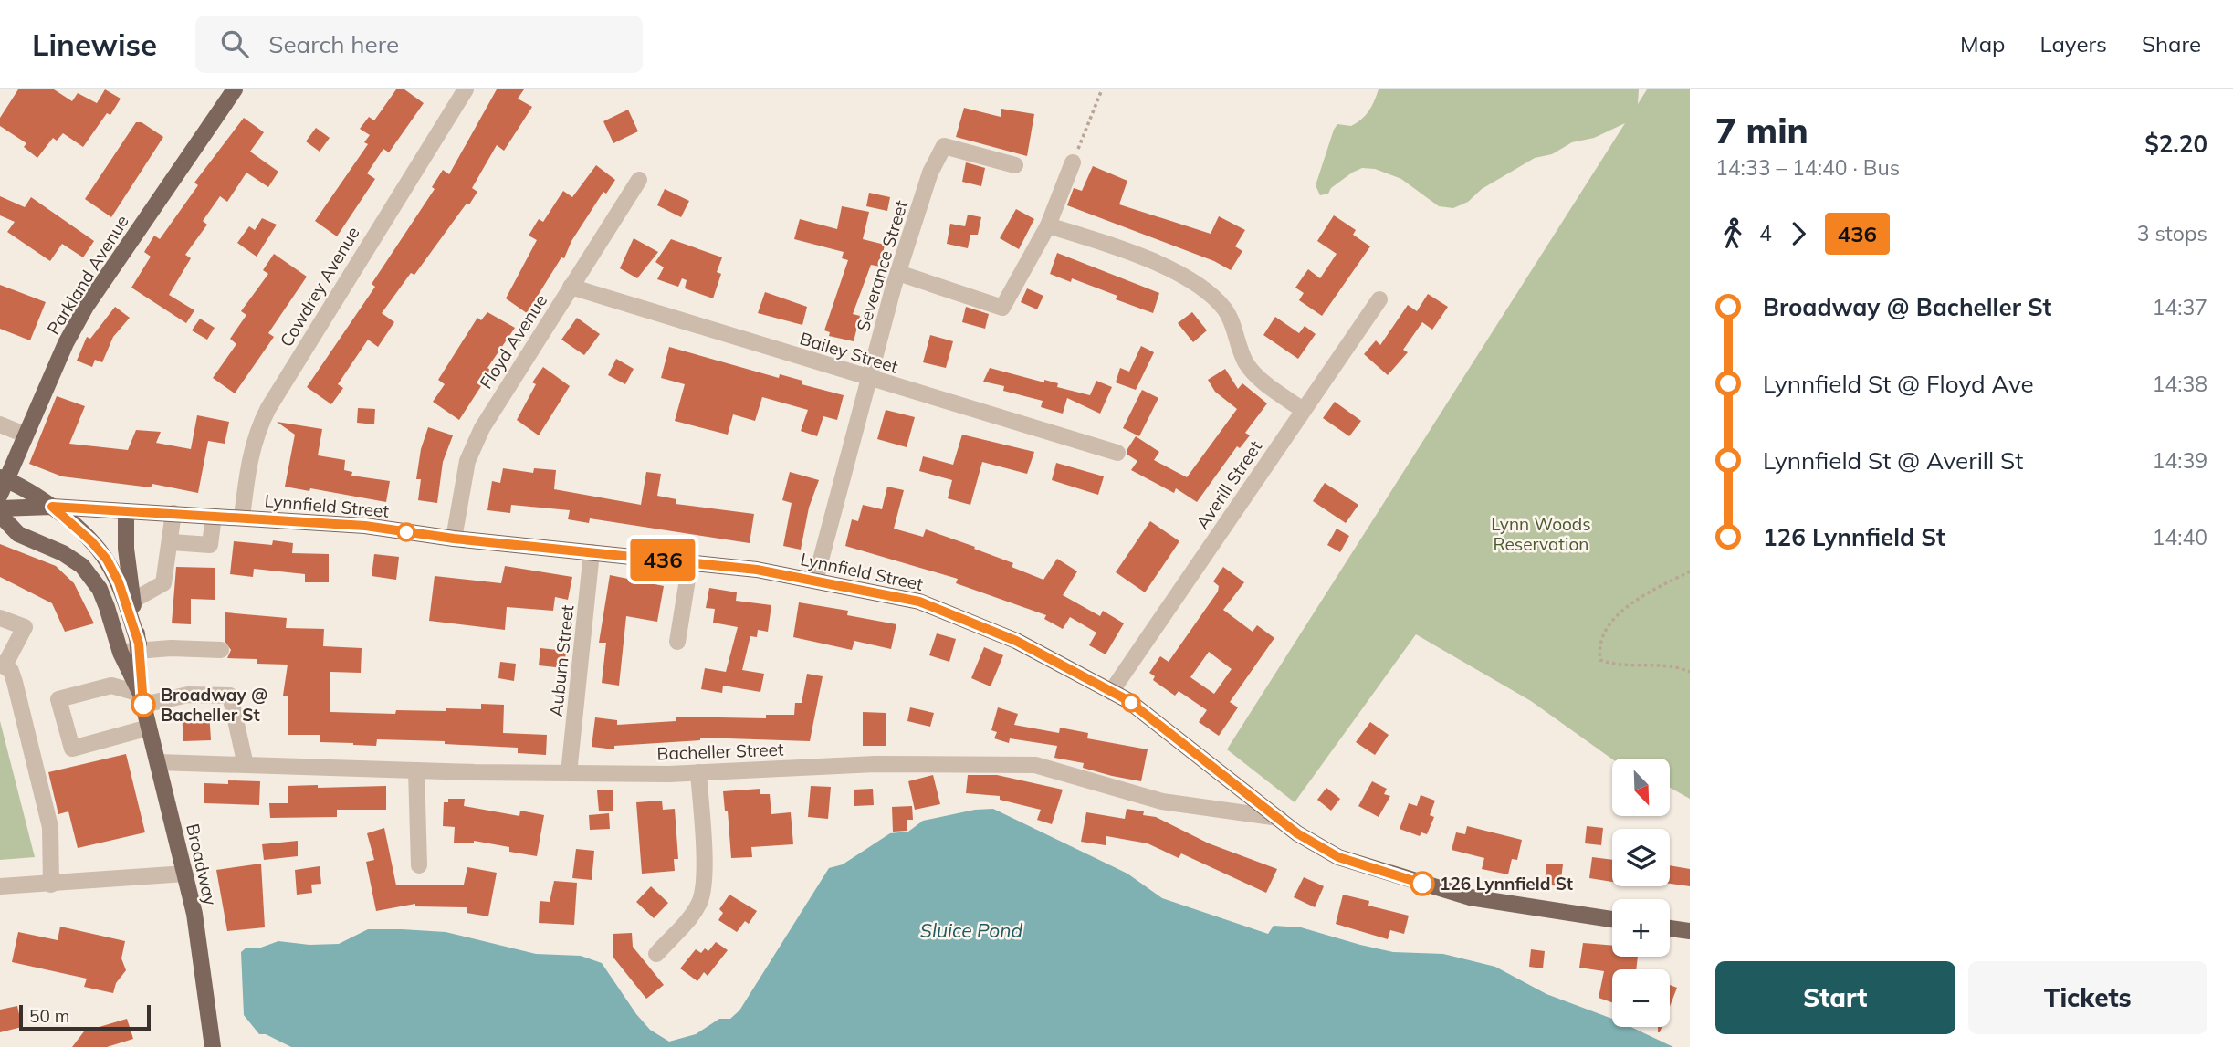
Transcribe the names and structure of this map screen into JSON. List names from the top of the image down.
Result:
{
  "streets": {
    "main road": ["Parkland Avenue", "Lynnfield Street", "Broadway"],
    "street": [
      "Severance Street",
      "Cowdrey Avenue",
      "Floyd Avenue",
      "Bailey Street",
      "Averill Street",
      "Auburn Street",
      "Bacheller Street"
    ]
  },
  "crossings": [
    ["Severance Street", "Bailey Street"],
    ["Severance Street", "Lynnfield Street"],
    ["Parkland Avenue", "Broadway"],
    ["Cowdrey Avenue", "Lynnfield Street"],
    ["Floyd Avenue", "Bailey Street"],
    ["Floyd Avenue", "Lynnfield Street"],
    ["Averill Street", "Lynnfield Street"],
    ["Lynnfield Street", "Auburn Street"],
    ["Lynnfield Street", "Bacheller Street"],
    ["Lynnfield Street", "Broadway"],
    ["Auburn Street", "Bacheller Street"],
    ["Bacheller Street", "Broadway"]
  ],
  "water": ["Sluice Pond"],
  "parks": ["Lynn Woods Reservation"],
  "places": ["Broadway @ Bacheller St", "126 Lynnfield St"],
  "lines": ["bus line 436"],
  "scale_bar": "50 m",
  "north": "bottom right",
  "page": {
    "header": "Linewise",
    "search": "Search here",
    "nav": ["Map", "Layers", "Share"],
    "on_map": "436",
    "heading": ["7 min", "14:33 – 14:40 · Bus", "$2.20"],
    "legs": ["4", "436", "3 stops"],
    "list": [
      {
        "name": "Broadway @ Bacheller St",
        "value": "14:37"
      },
      {
        "name": "Lynnfield St @ Floyd Ave",
        "value": "14:38"
      },
      {
        "name": "Lynnfield St @ Averill St",
        "value": "14:39"
      },
      {
        "name": "126 Lynnfield St",
        "value": "14:40"
      }
    ],
    "map_buttons": ["+", "−"],
    "buttons": ["Start", "Tickets"],
    "scale": "50 m"
  }
}
